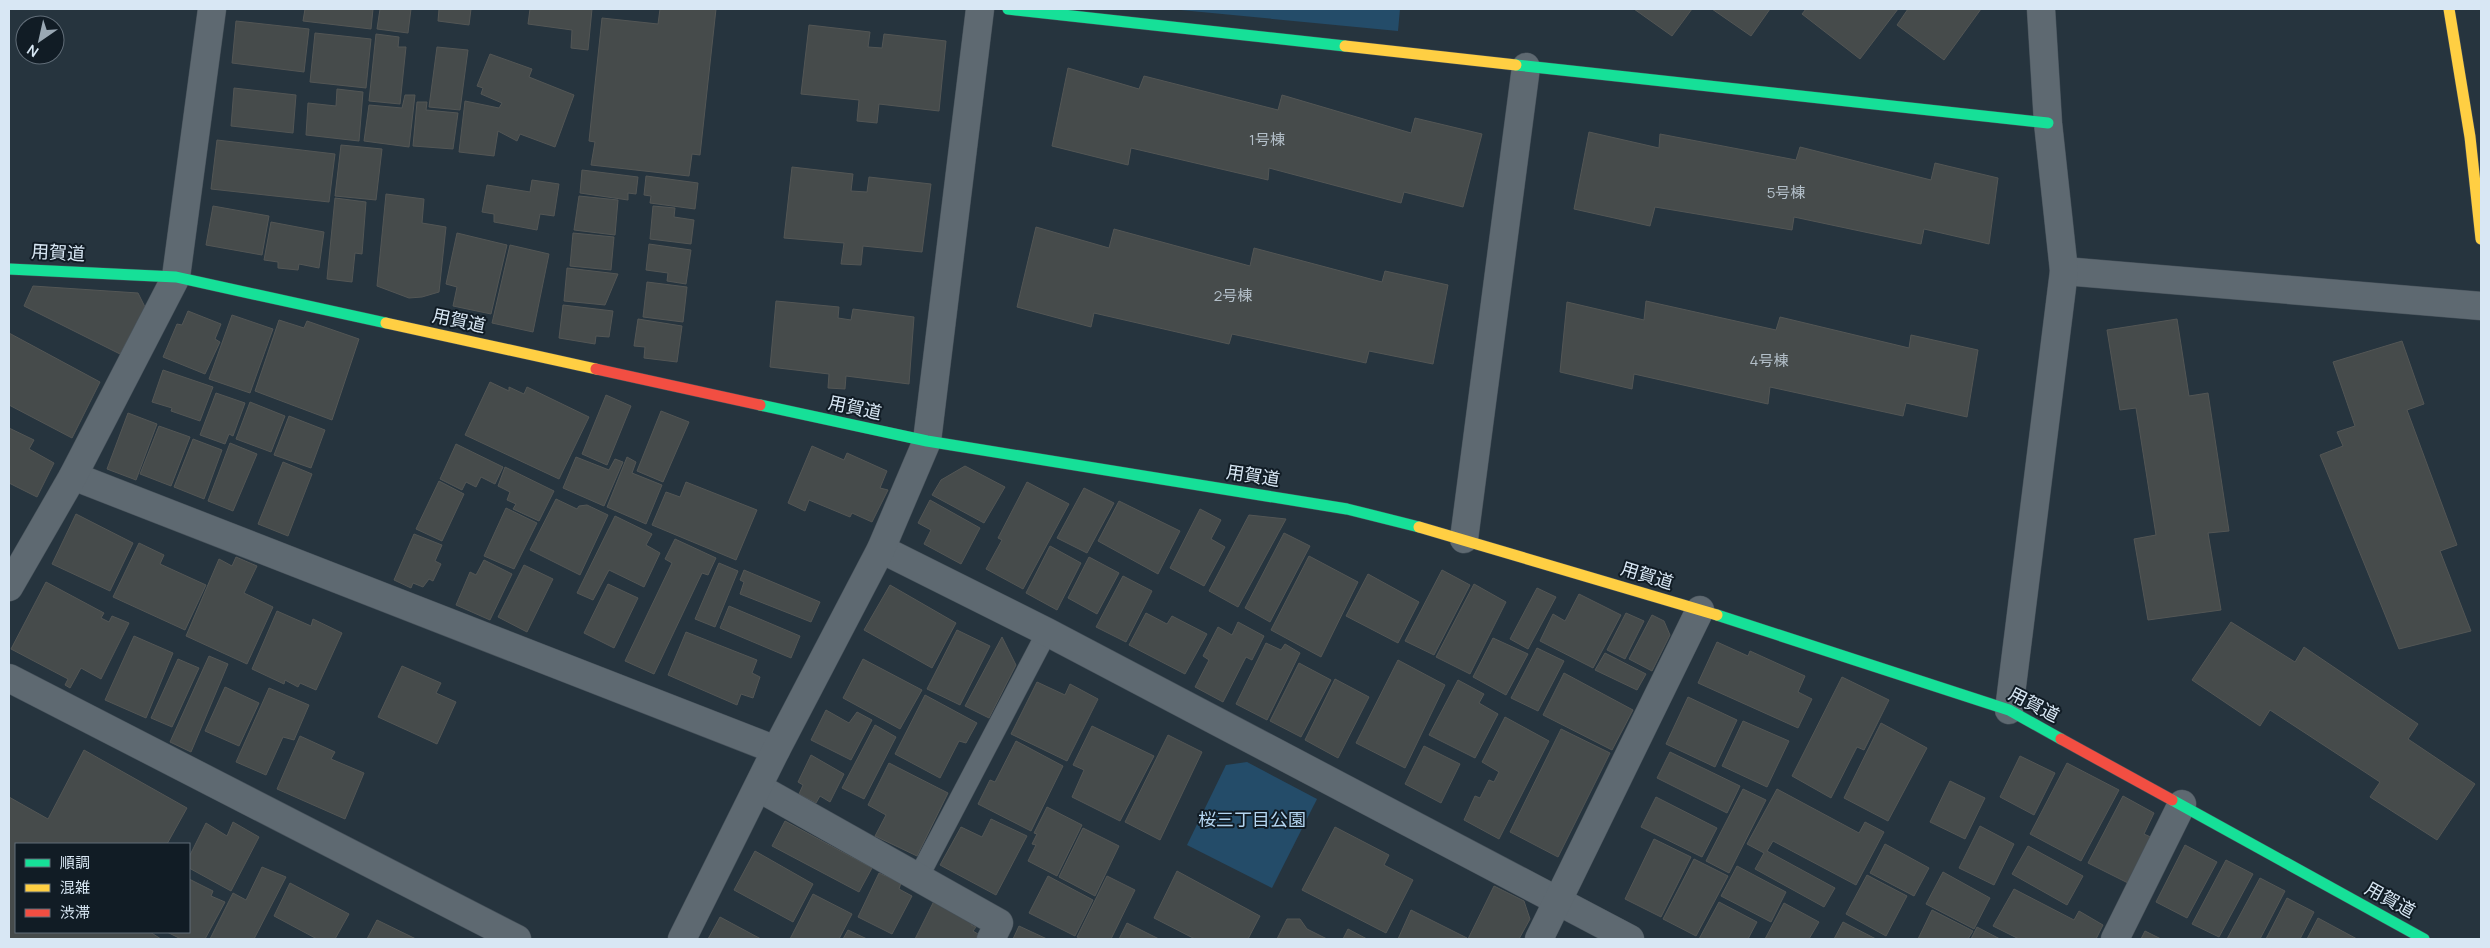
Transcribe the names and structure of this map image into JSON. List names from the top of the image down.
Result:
{
  "streets": {
    "street": ["用賀道"]
  },
  "parks": ["桜三丁目公園"],
  "house_numbers": [
    "1号棟",
    "5号棟",
    "2号棟",
    "4号棟"
  ],
  "legend": ["順調", "混雑", "渋滞"],
  "north": "bottom left"
}
